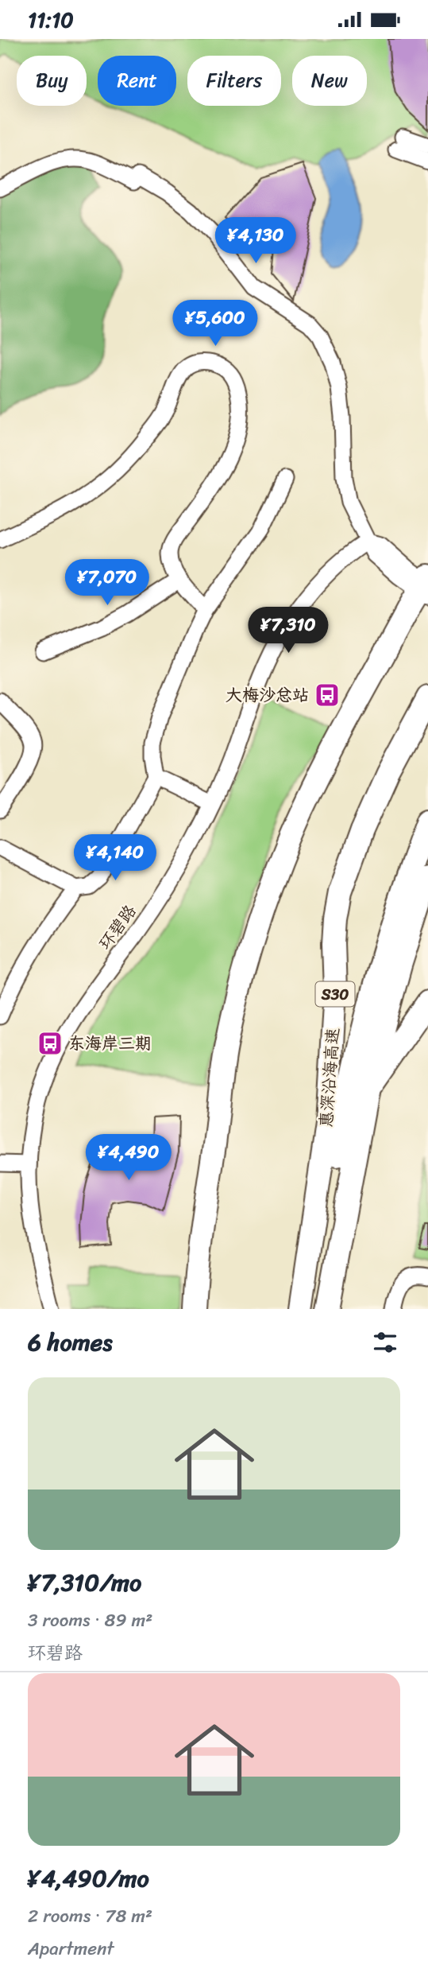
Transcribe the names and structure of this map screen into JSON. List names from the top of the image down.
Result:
{
  "streets": {
    "highway": ["S30", "惠深沿海高速"],
    "street": ["环碧路"]
  },
  "places": {
    "bus stop": ["大梅沙总站", "东海岸三期"]
  },
  "page": {
    "status": "11:10",
    "chip": [
      "Buy",
      "Rent",
      "Filters",
      "New"
    ],
    "price": [
      "¥4,130",
      "¥5,600",
      "¥7,070",
      "¥7,310",
      "¥4,140",
      "¥4,490"
    ],
    "heading": "6 homes",
    "list": [
      {
        "name": "¥7,310/mo",
        "note": "3 rooms · 89 m² · 环碧路"
      },
      {
        "name": "¥4,490/mo",
        "note": "2 rooms · 78 m² · Apartment"
      }
    ]
  }
}
